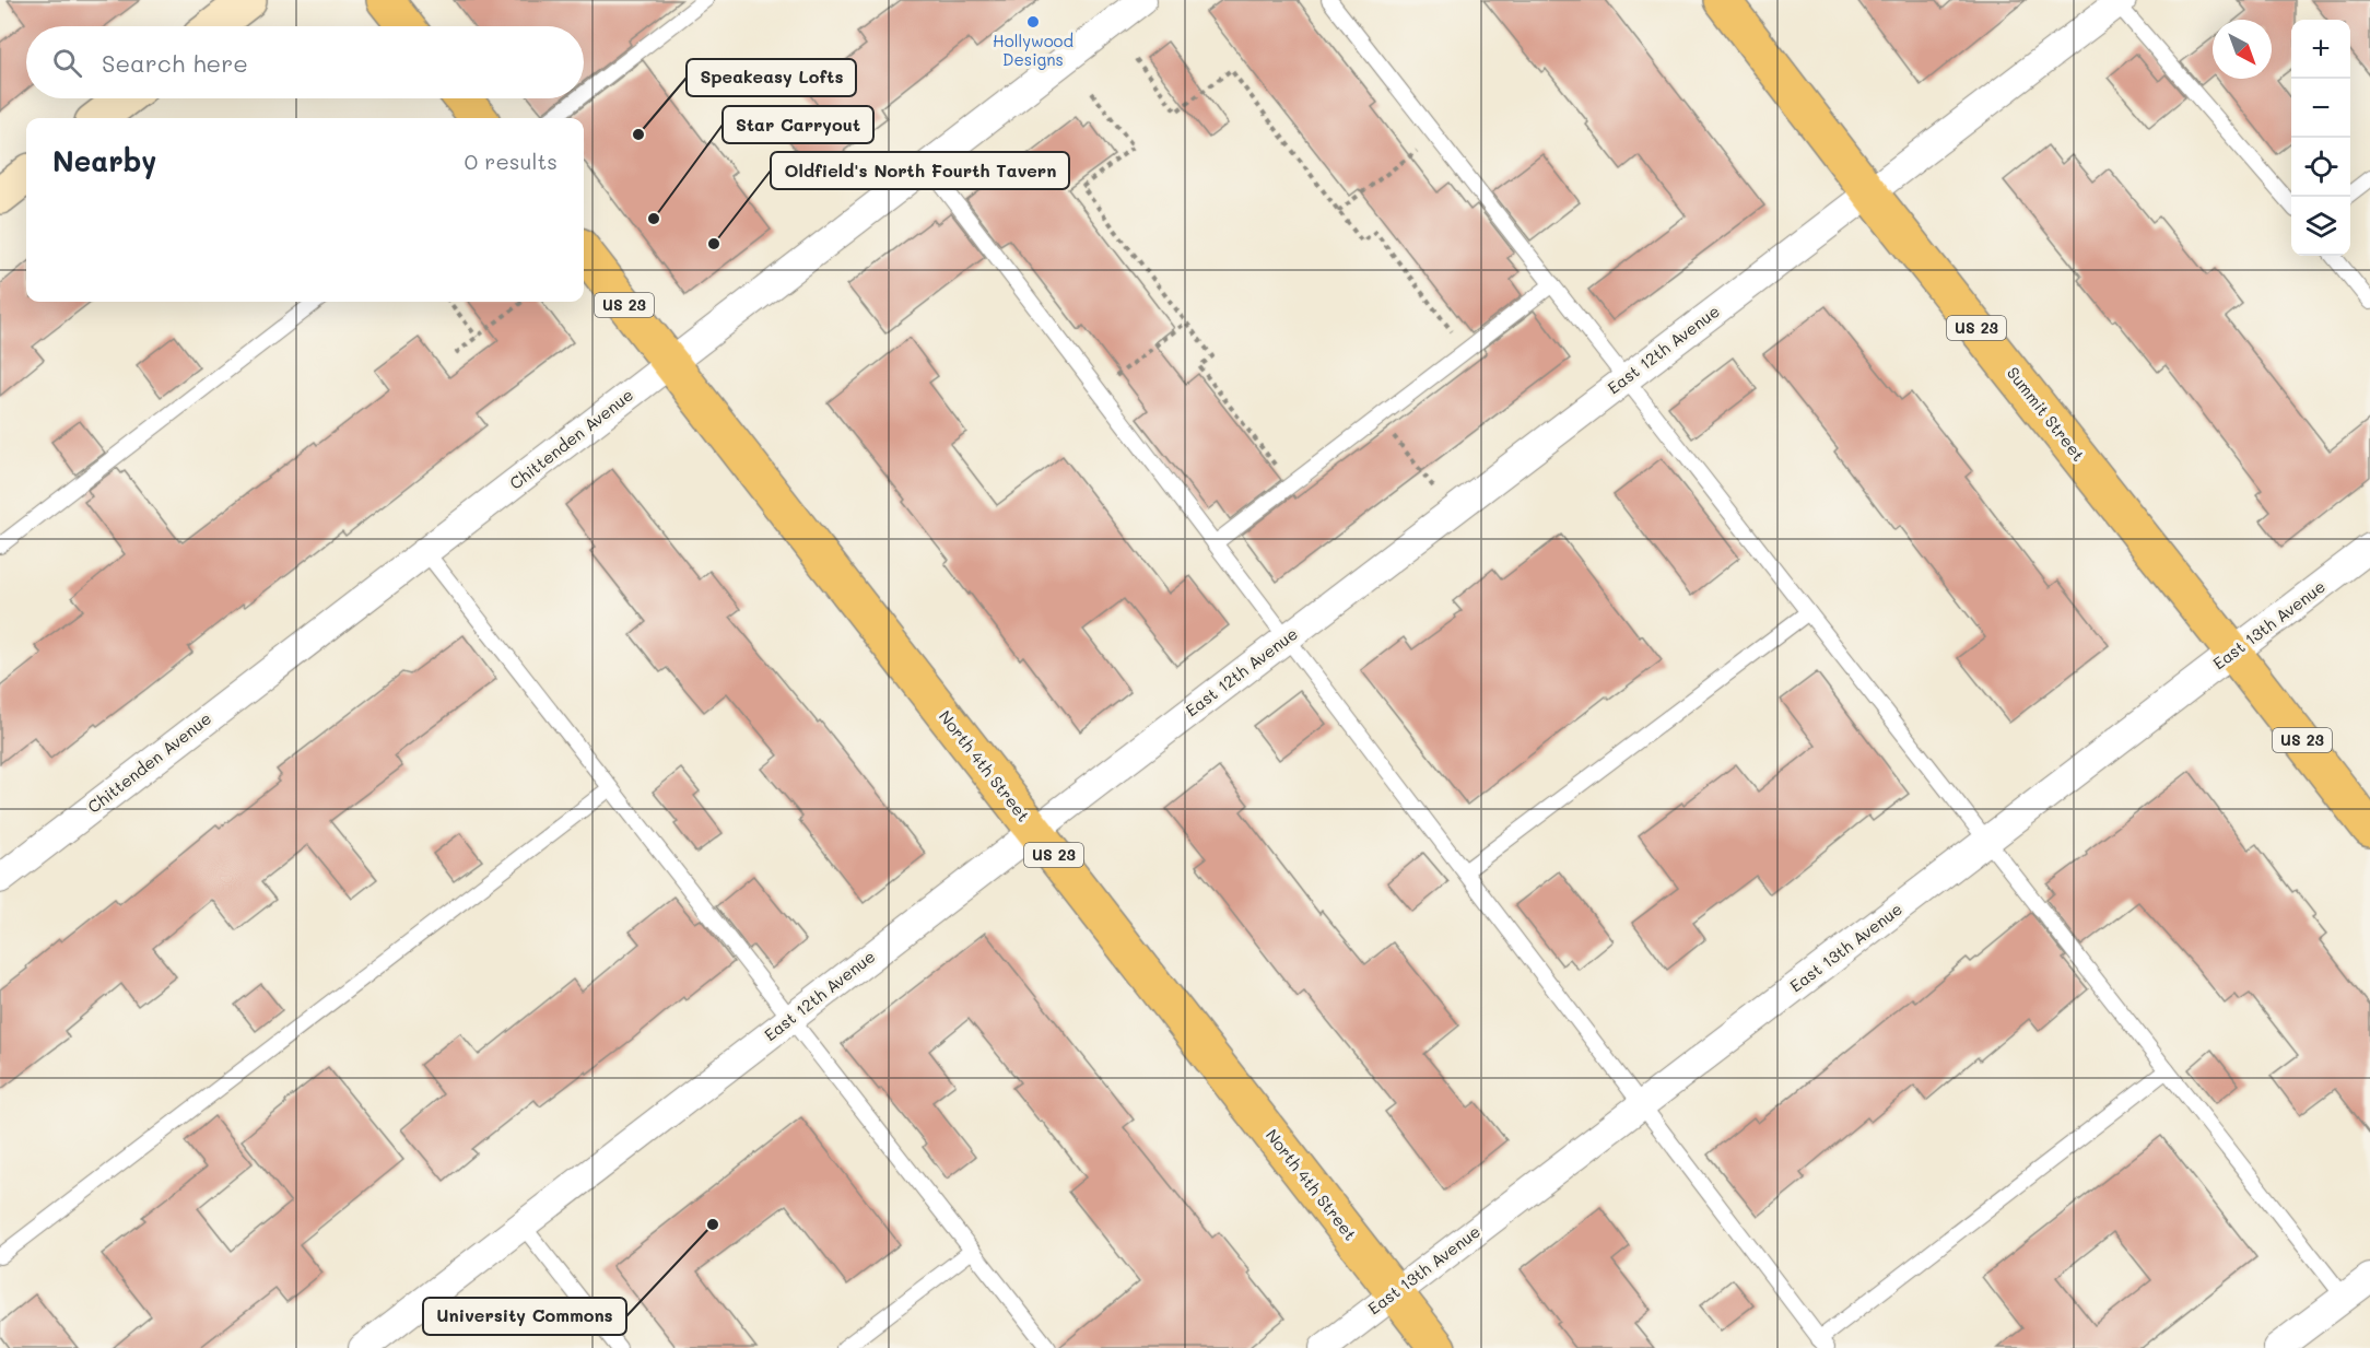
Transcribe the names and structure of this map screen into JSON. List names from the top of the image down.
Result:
{
  "streets": {
    "main road": ["US 23", "Summit Street", "North 4th Street"],
    "street": ["East 12th Avenue", "Chittenden Avenue", "East 13th Avenue"]
  },
  "crossings": [
    ["East 12th Avenue", "Summit Street"],
    ["East 12th Avenue", "North 4th Street"],
    ["Summit Street", "East 13th Avenue"],
    ["Chittenden Avenue", "North 4th Street"],
    ["East 13th Avenue", "North 4th Street"]
  ],
  "places": [
    "Hollywood Designs",
    "Speakeasy Lofts",
    "Star Carryout",
    "Oldfield's North Fourth Tavern",
    "University Commons"
  ],
  "north": "bottom right",
  "page": {
    "map_buttons": ["+", "−"],
    "search": "Search here",
    "heading": ["Nearby", "0 results"]
  }
}
